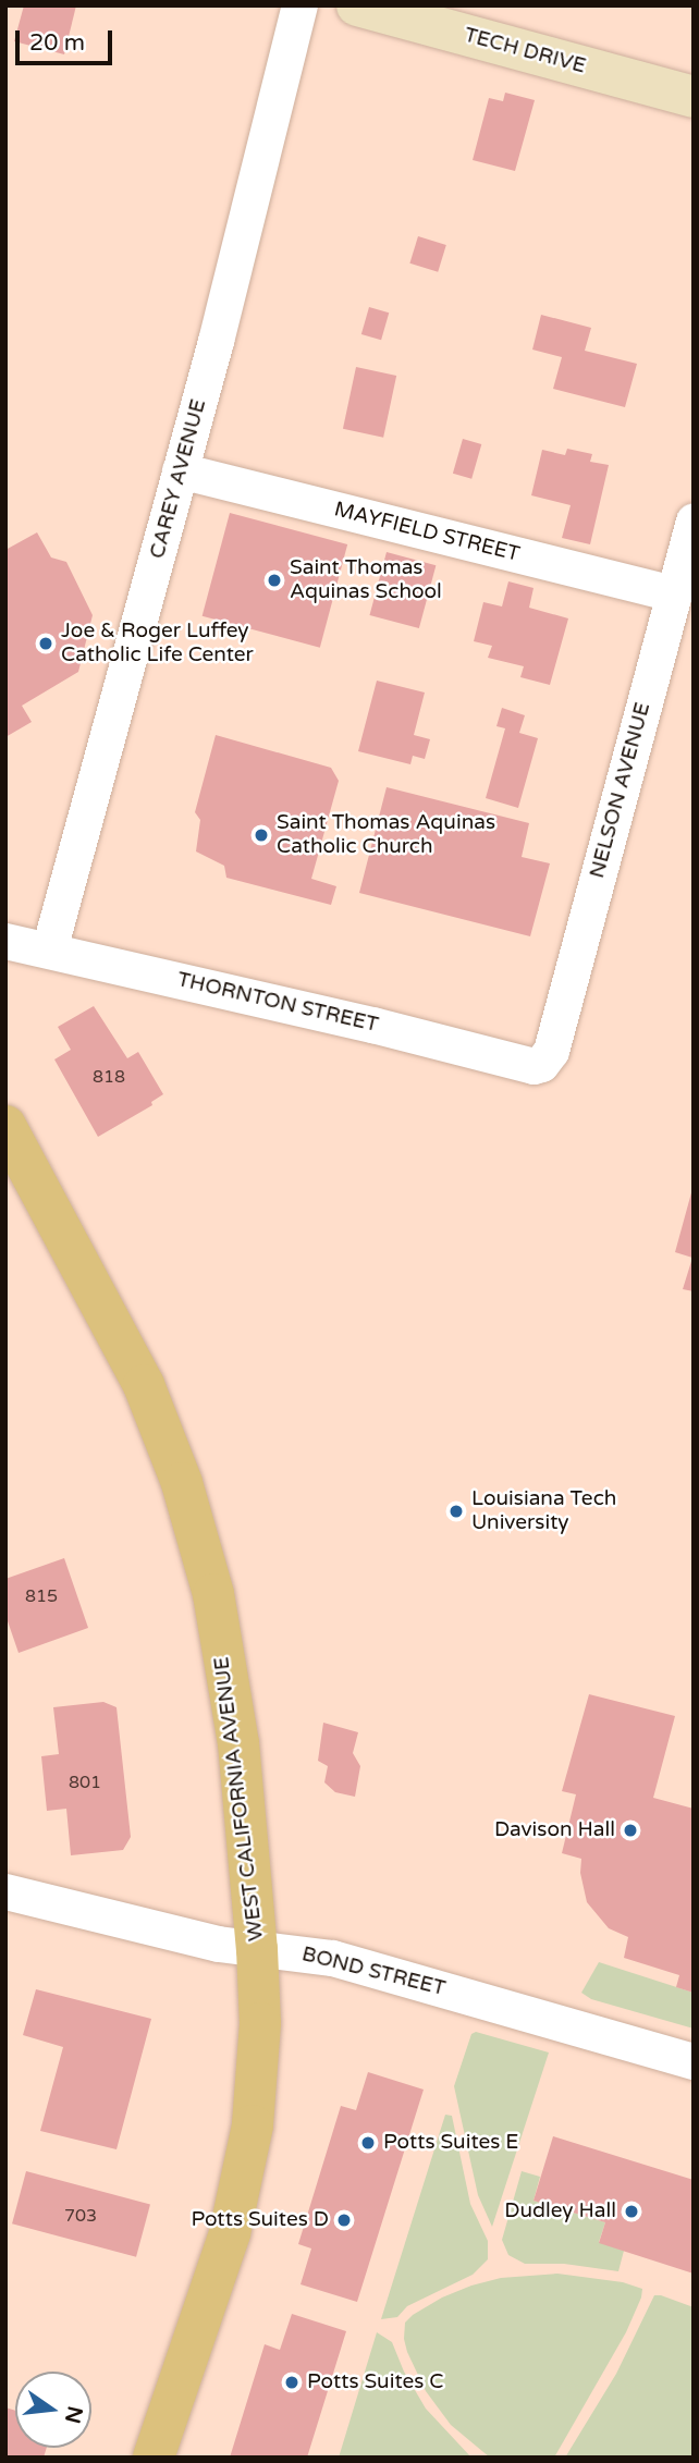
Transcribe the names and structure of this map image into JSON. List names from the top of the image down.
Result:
{
  "streets": {
    "main road": ["TECH DRIVE", "WEST CALIFORNIA AVENUE"],
    "street": [
      "CAREY AVENUE",
      "MAYFIELD STREET",
      "NELSON AVENUE",
      "THORNTON STREET",
      "BOND STREET"
    ]
  },
  "crossings": [
    ["CAREY AVENUE", "MAYFIELD STREET"],
    ["CAREY AVENUE", "THORNTON STREET"],
    ["MAYFIELD STREET", "NELSON AVENUE"],
    ["NELSON AVENUE", "THORNTON STREET"],
    ["WEST CALIFORNIA AVENUE", "BOND STREET"]
  ],
  "places": [
    "Saint Thomas Aquinas School",
    "Joe & Roger Luffey Catholic Life Center",
    "Saint Thomas Aquinas Catholic Church",
    "Louisiana Tech University",
    "Davison Hall",
    "Potts Suites E",
    "Dudley Hall",
    "Potts Suites D",
    "Potts Suites C"
  ],
  "house_numbers": [
    "818",
    "815",
    "801",
    "703"
  ],
  "scale_bar": "20 m",
  "north": "right"
}
